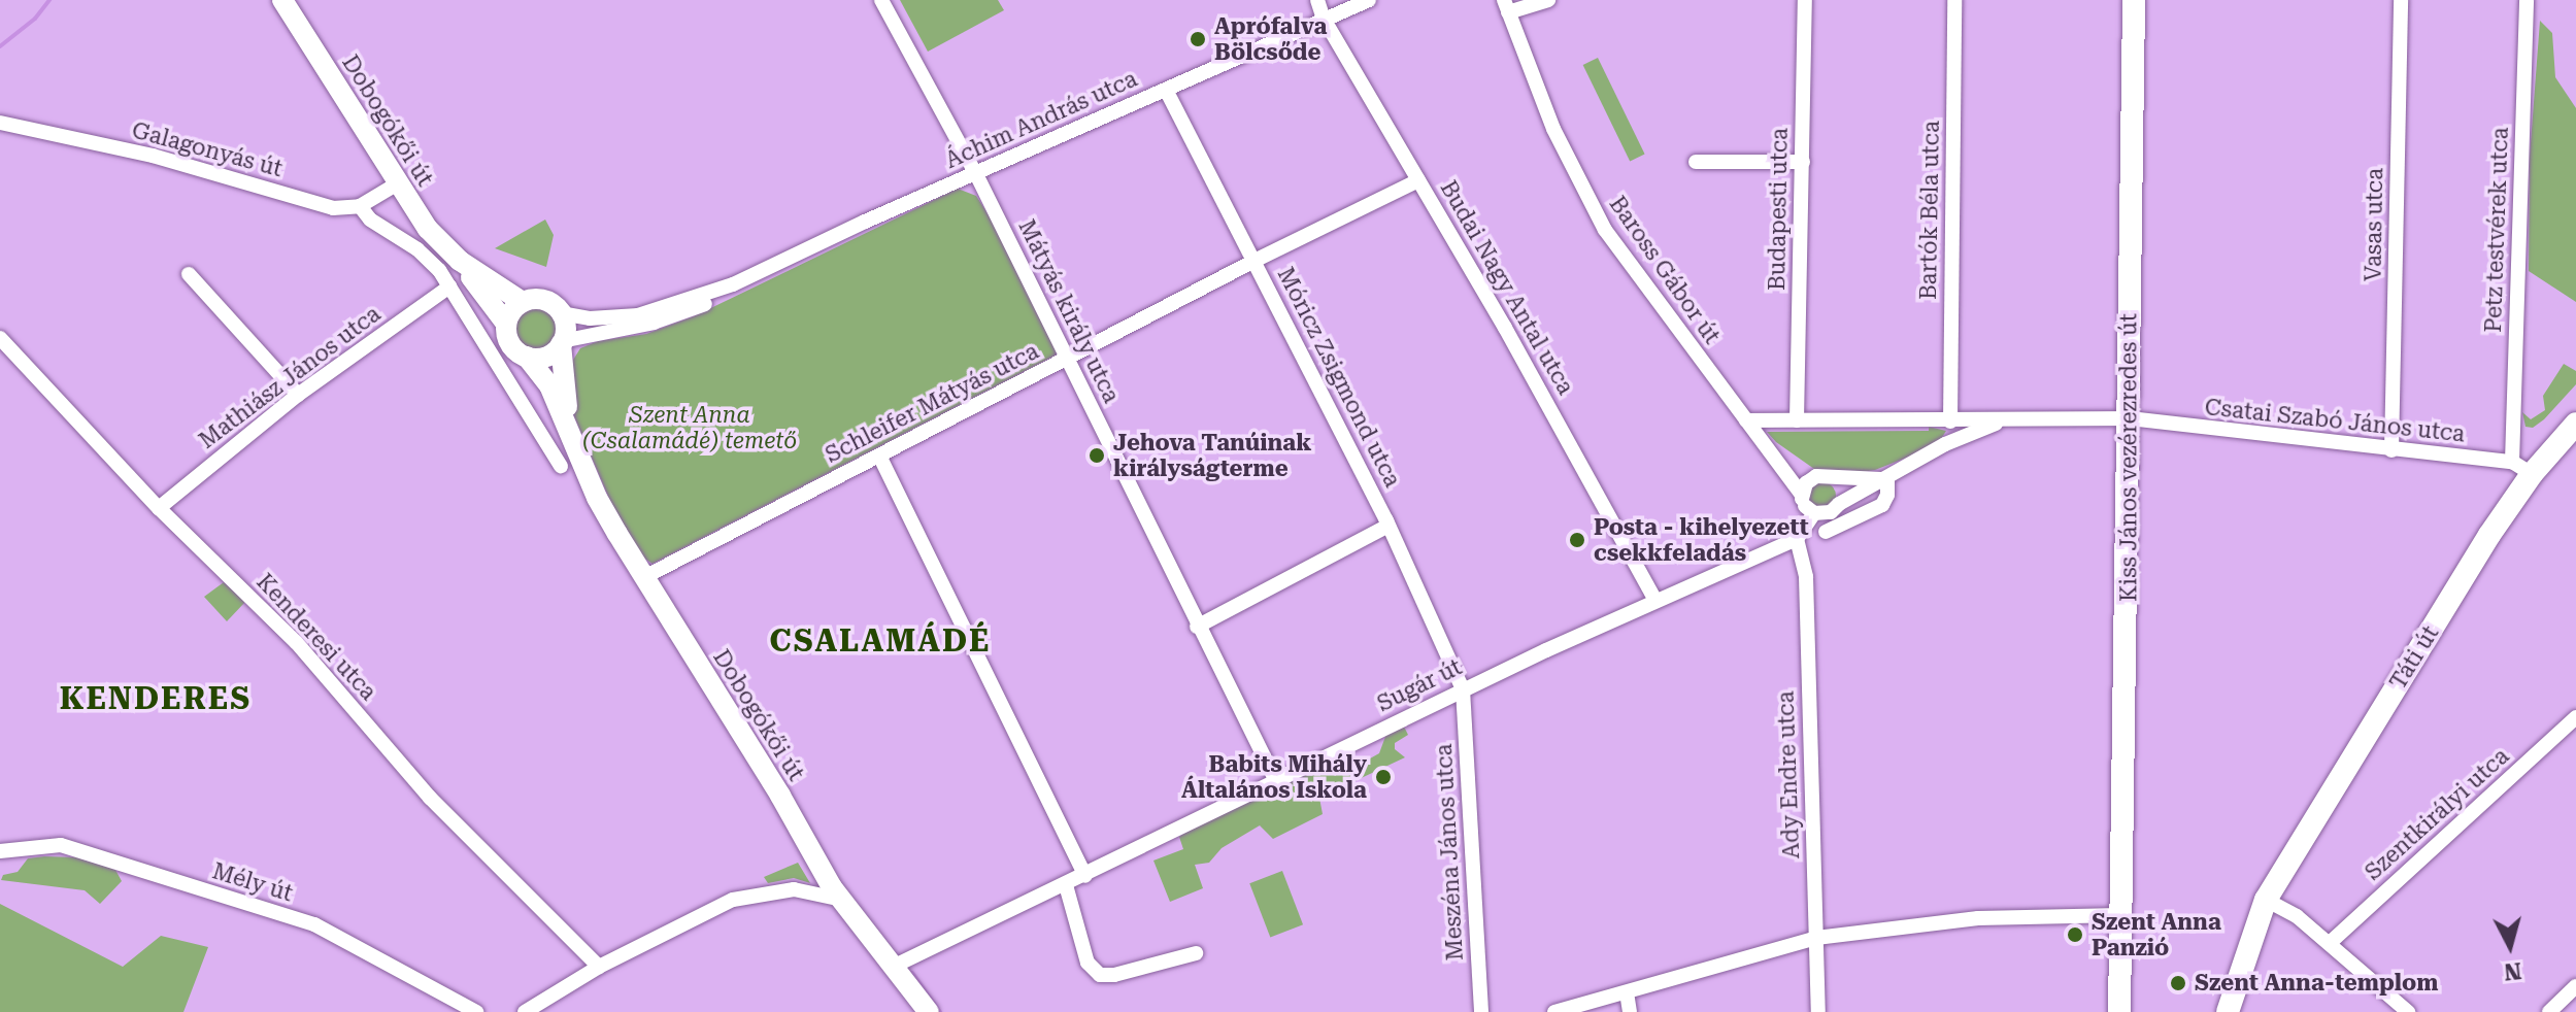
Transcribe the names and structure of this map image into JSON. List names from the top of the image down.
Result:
{
  "streets": {
    "main road": ["Dobogókői út", "Kiss János vezérezredes út", "Táti út"],
    "street": [
      "Áchim András utca",
      "Galagonyás út",
      "Budapesti utca",
      "Bartók Béla utca",
      "Vasas utca",
      "Petz testvérek utca",
      "Baross Gábor út",
      "Budai Nagy Antal utca",
      "Mátyás király utca",
      "Mathiász János utca",
      "Móricz Zsigmond utca",
      "Schleifer Mátyás utca",
      "Csatai Szabó János utca",
      "Kenderesi utca",
      "Sugár út",
      "Ady Endre utca",
      "Szentkirályi utca",
      "Meszéna János utca",
      "Mély út"
    ]
  },
  "crossings": [
    ["Áchim András utca", "Dobogókői út"],
    ["Áchim András utca", "Budai Nagy Antal utca"],
    ["Áchim András utca", "Mátyás király utca"],
    ["Áchim András utca", "Móricz Zsigmond utca"],
    ["Dobogókői út", "Schleifer Mátyás utca"],
    ["Dobogókői út", "Sugár út"],
    ["Vasas utca", "Csatai Szabó János utca"],
    ["Petz testvérek utca", "Csatai Szabó János utca"],
    ["Petz testvérek utca", "Táti út"],
    ["Budai Nagy Antal utca", "Schleifer Mátyás utca"],
    ["Budai Nagy Antal utca", "Sugár út"],
    ["Mátyás király utca", "Schleifer Mátyás utca"],
    ["Mátyás király utca", "Sugár út"],
    ["Mathiász János utca", "Kenderesi utca"],
    ["Móricz Zsigmond utca", "Schleifer Mátyás utca"],
    ["Móricz Zsigmond utca", "Sugár út"],
    ["Móricz Zsigmond utca", "Meszéna János utca"],
    ["Csatai Szabó János utca", "Kiss János vezérezredes út"],
    ["Csatai Szabó János utca", "Táti út"],
    ["Sugár út", "Ady Endre utca"],
    ["Sugár út", "Meszéna János utca"]
  ],
  "districts": ["CSALAMÁDÉ", "KENDERES"],
  "parks": ["Szent Anna (Csalamádé) temető"],
  "places": [
    "Aprófalva Bölcsőde",
    "Jehova Tanúinak királyságterme",
    "Posta - kihelyezett csekkfeladás",
    "Babits Mihály Általános Iskola",
    "Szent Anna Panzió",
    "Szent Anna-templom"
  ],
  "north": "bottom"
}
